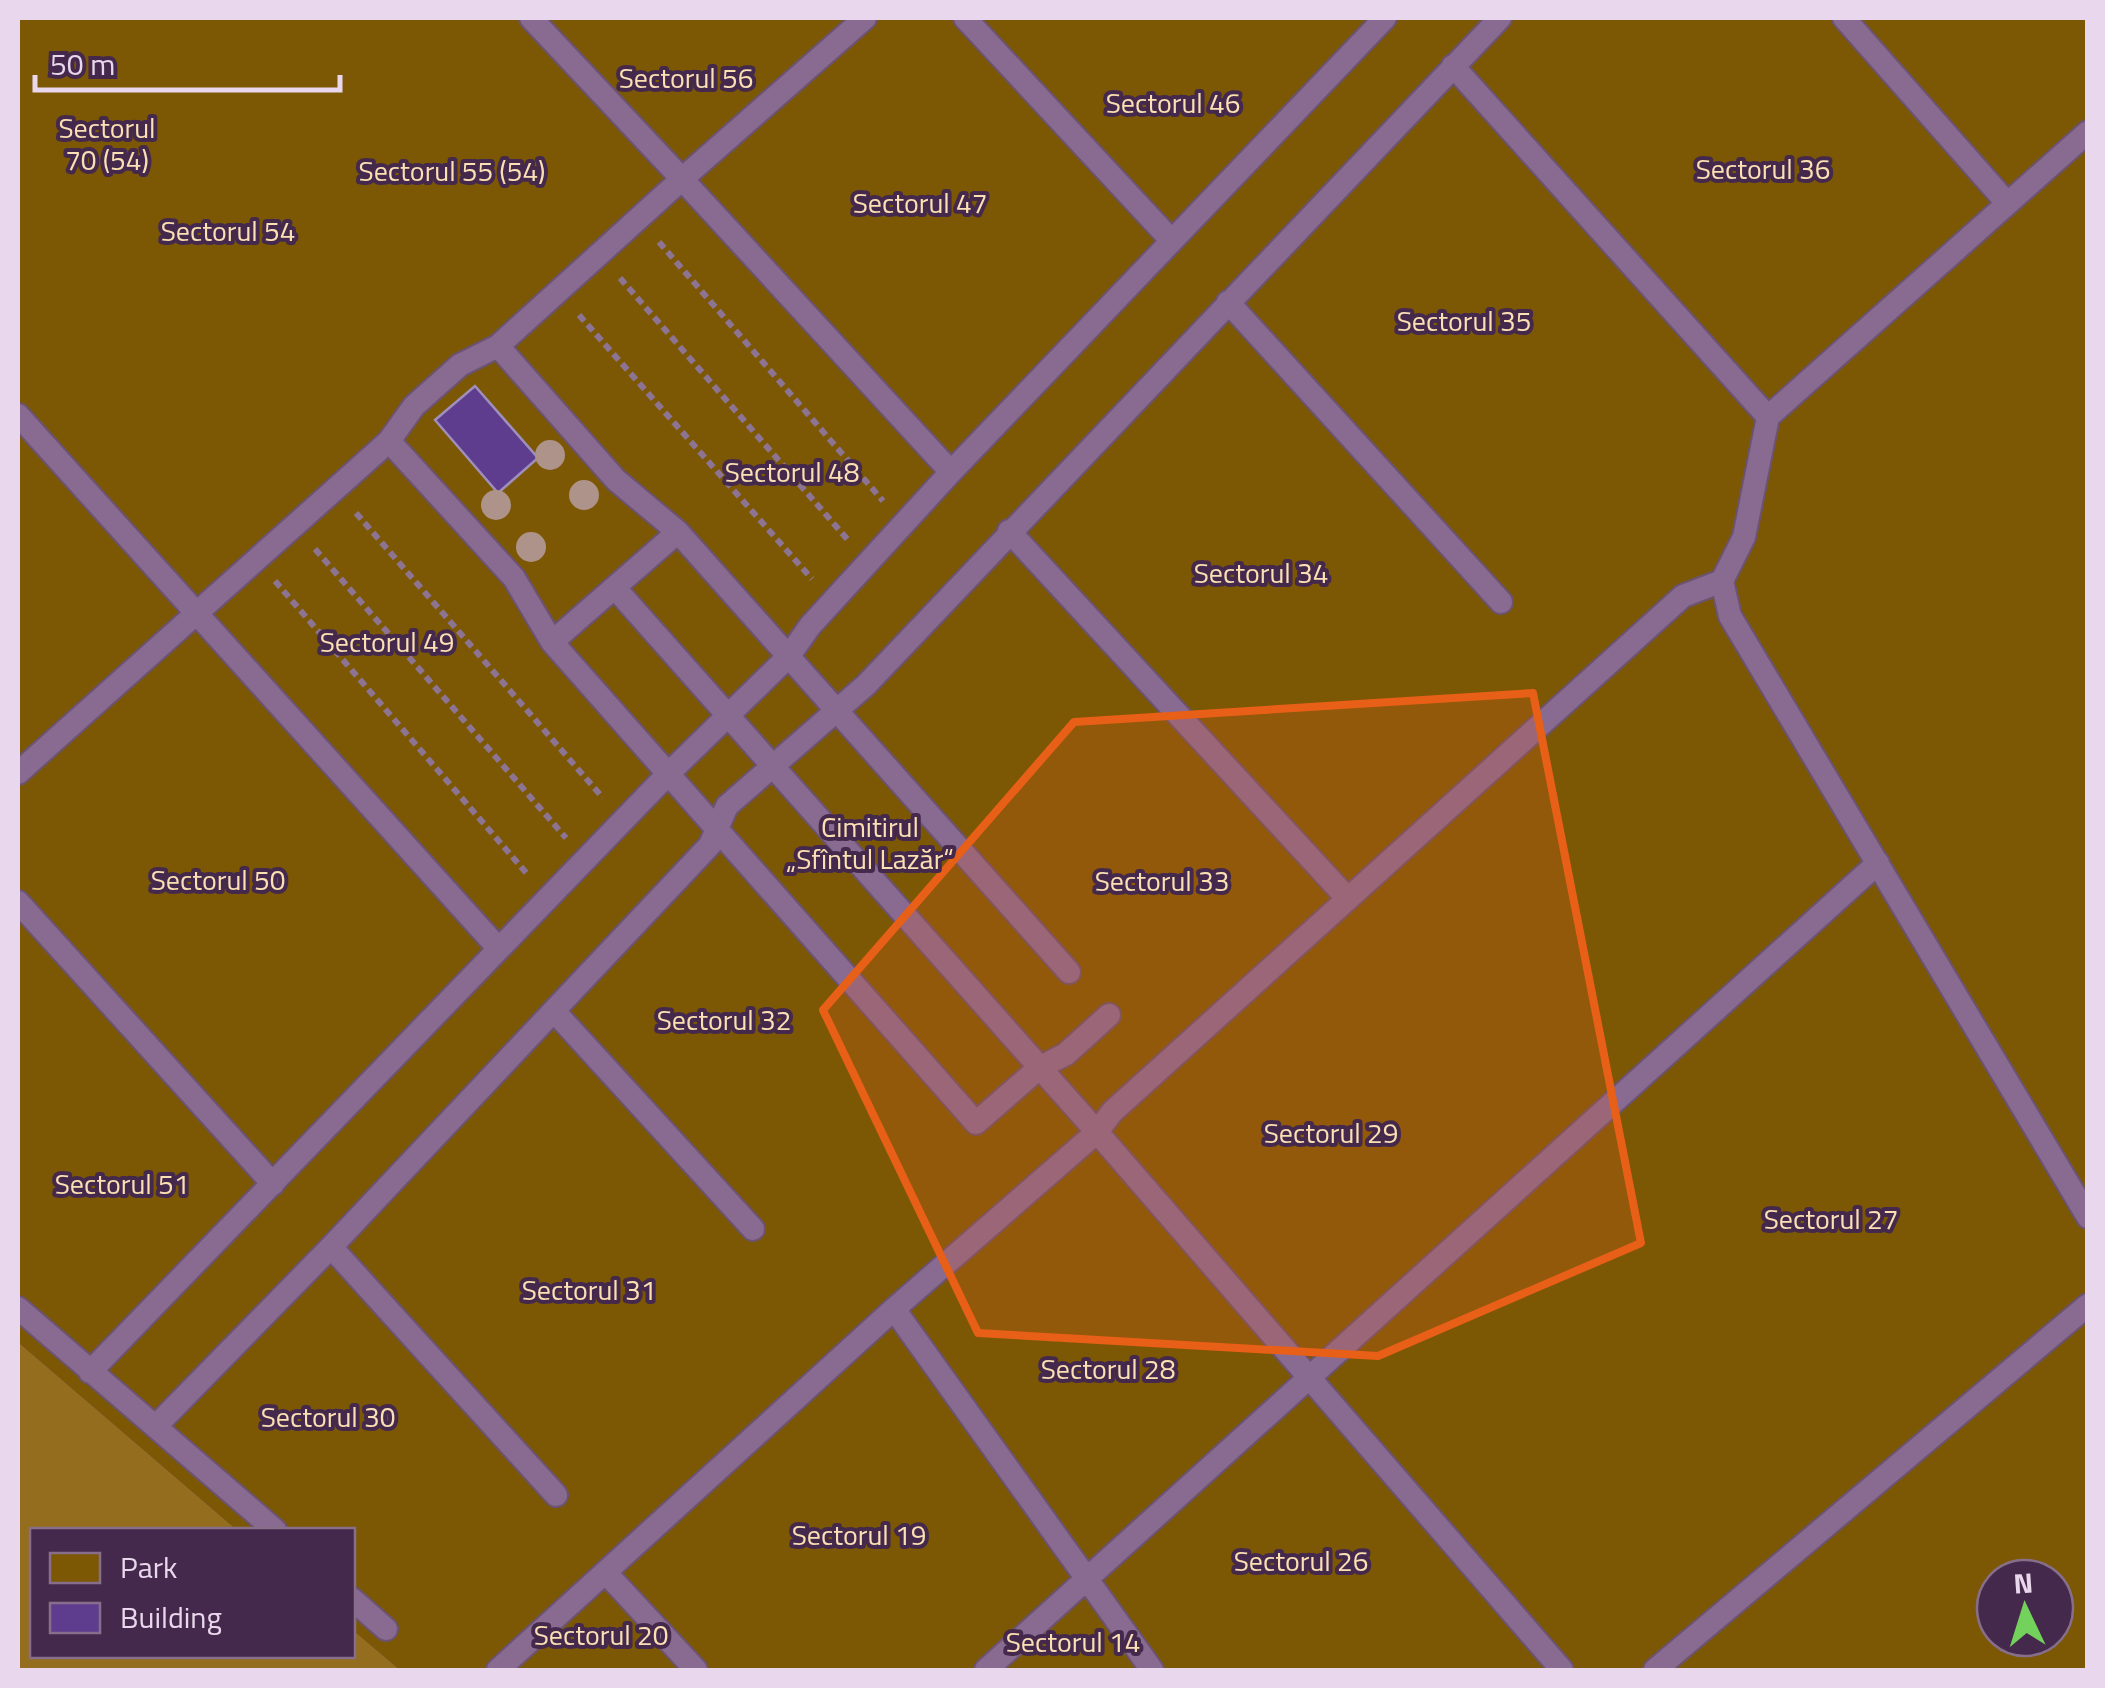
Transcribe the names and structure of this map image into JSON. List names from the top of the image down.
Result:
{
  "parks": [
    "Sectorul 56",
    "Sectorul 46",
    "Sectorul 70 (54)",
    "Sectorul 36",
    "Sectorul 55 (54)",
    "Sectorul 47",
    "Sectorul 54",
    "Sectorul 35",
    "Sectorul 48",
    "Sectorul 34",
    "Sectorul 49",
    "Cimitirul „Sfîntul Lazăr“",
    "Sectorul 50",
    "Sectorul 33",
    "Sectorul 32",
    "Sectorul 29",
    "Sectorul 51",
    "Sectorul 27",
    "Sectorul 31",
    "Sectorul 28",
    "Sectorul 30",
    "Sectorul 19",
    "Sectorul 26",
    "Sectorul 20",
    "Sectorul 14"
  ],
  "legend": ["Park", "Building"],
  "scale_bar": "50 m",
  "north": "top"
}
